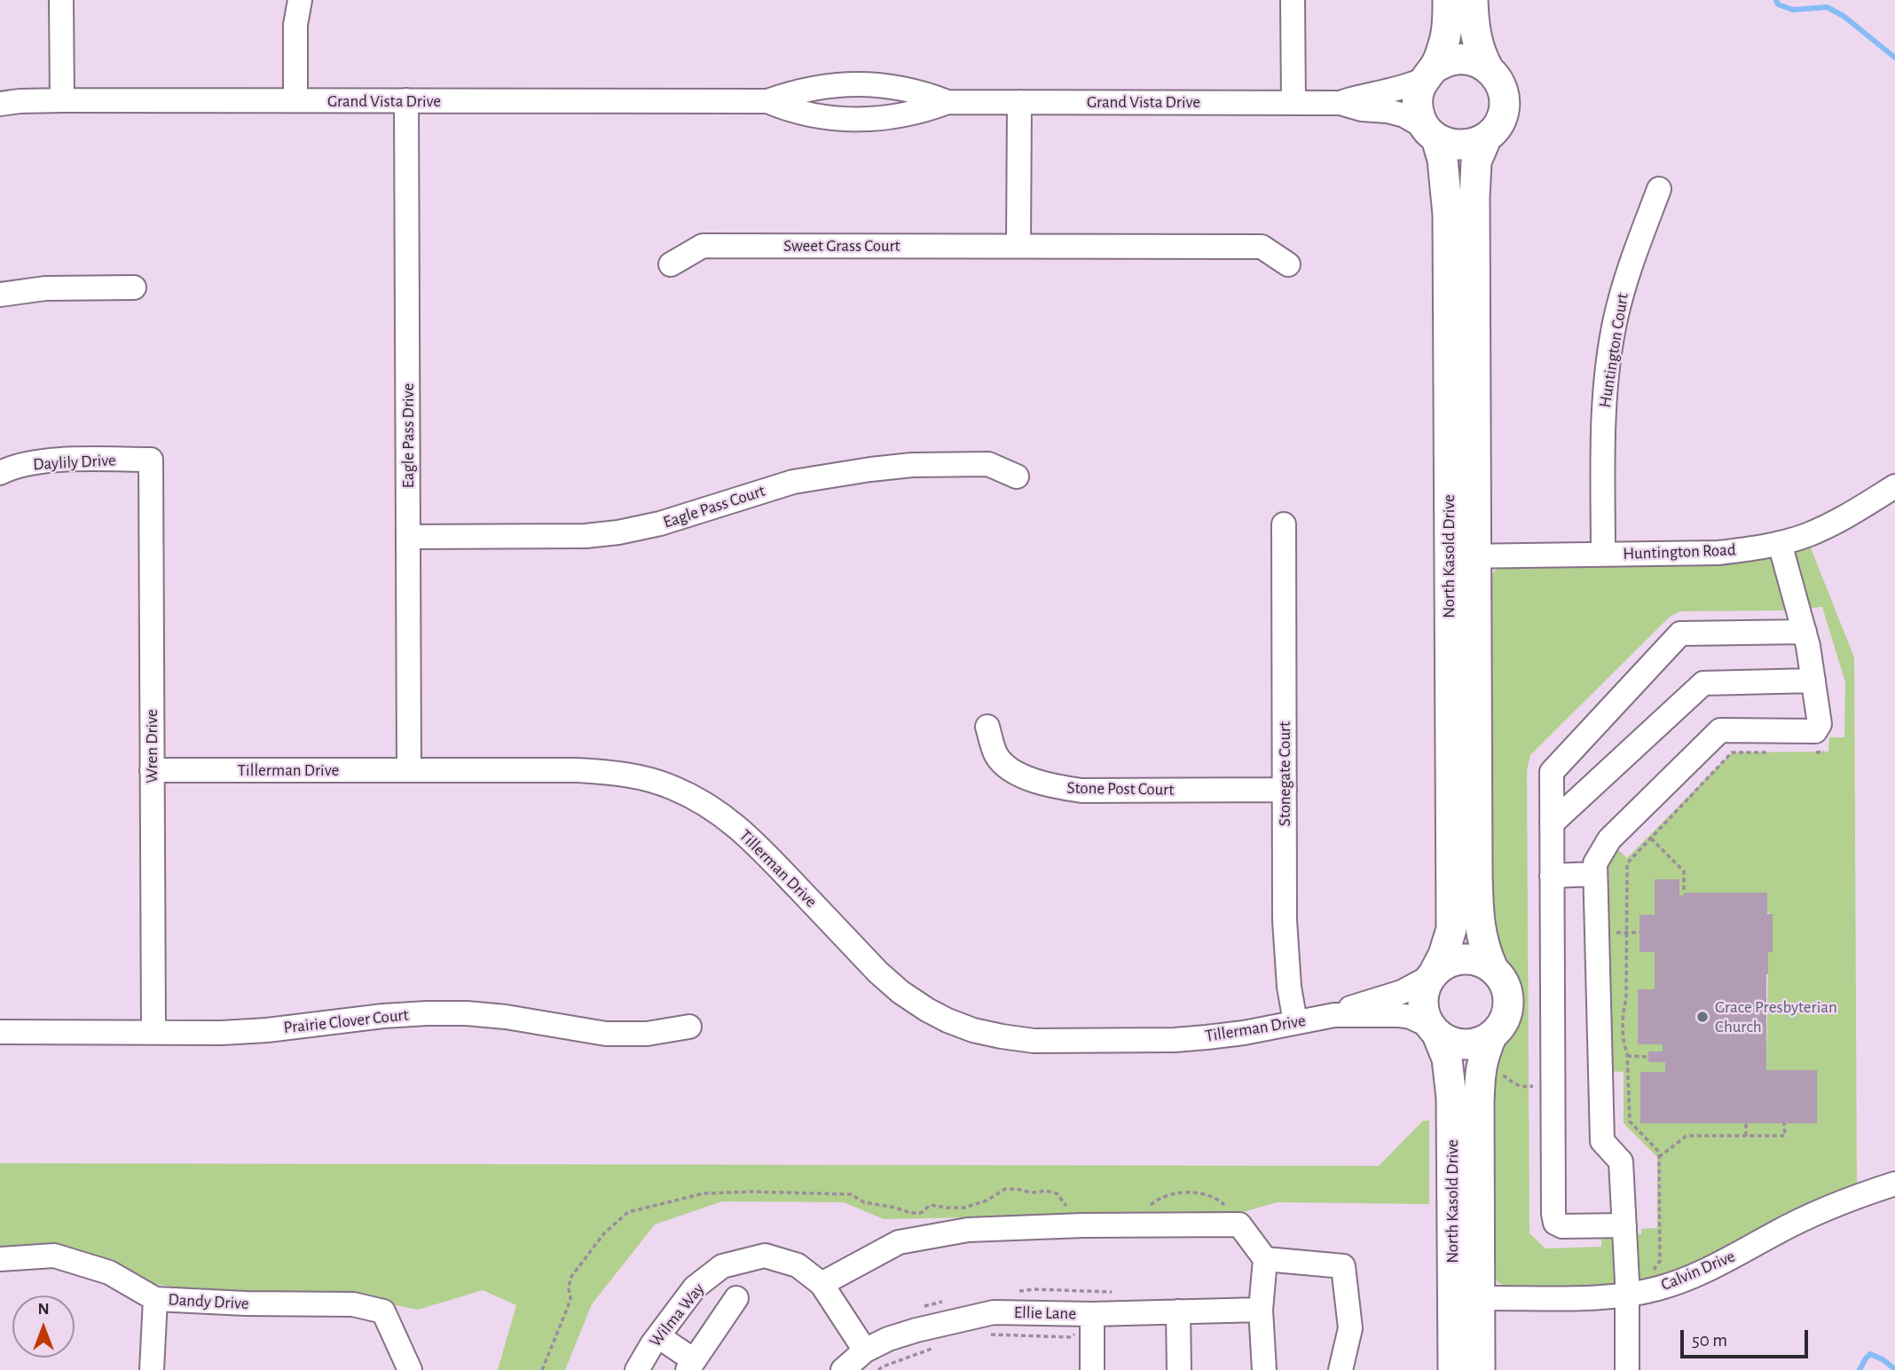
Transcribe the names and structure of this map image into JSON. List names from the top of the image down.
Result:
{
  "streets": {
    "main road": ["North Kasold Drive"],
    "street": [
      "Grand Vista Drive",
      "Sweet Grass Court",
      "Huntington Court",
      "Eagle Pass Drive",
      "Daylily Drive",
      "Eagle Pass Court",
      "Huntington Road",
      "Wren Drive",
      "Tillerman Drive",
      "Stonegate Court",
      "Stone Post Court",
      "Prairie Clover Court",
      "Calvin Drive",
      "Dandy Drive",
      "Ellie Lane",
      "Wilma Way"
    ]
  },
  "crossings": [
    ["Grand Vista Drive", "Eagle Pass Drive"],
    ["Grand Vista Drive", "North Kasold Drive"],
    ["Huntington Court", "Huntington Road"],
    ["Eagle Pass Drive", "Eagle Pass Court"],
    ["Eagle Pass Drive", "Tillerman Drive"],
    ["Daylily Drive", "Wren Drive"],
    ["Huntington Road", "North Kasold Drive"],
    ["North Kasold Drive", "Tillerman Drive"],
    ["North Kasold Drive", "Calvin Drive"],
    ["Wren Drive", "Tillerman Drive"],
    ["Wren Drive", "Prairie Clover Court"],
    ["Tillerman Drive", "Stonegate Court"],
    ["Stonegate Court", "Stone Post Court"],
    ["Ellie Lane", "Wilma Way"]
  ],
  "places": ["Grace Presbyterian Church"],
  "scale_bar": "50 m",
  "north": "top"
}
